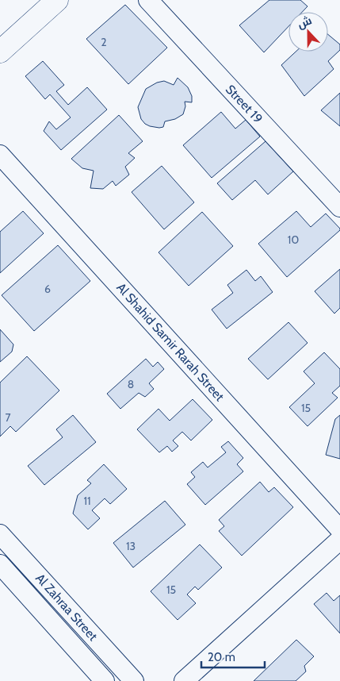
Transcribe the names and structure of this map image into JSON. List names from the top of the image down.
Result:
{
  "streets": {
    "street": ["Street 19", "Al Shahid Samir Rarah Street", "Al Zahraa Street"]
  },
  "house_numbers": [
    "2",
    "10",
    "6",
    "8",
    "15",
    "7",
    "11",
    "13",
    "15"
  ],
  "scale_bar": "20 m",
  "north": "top"
}
